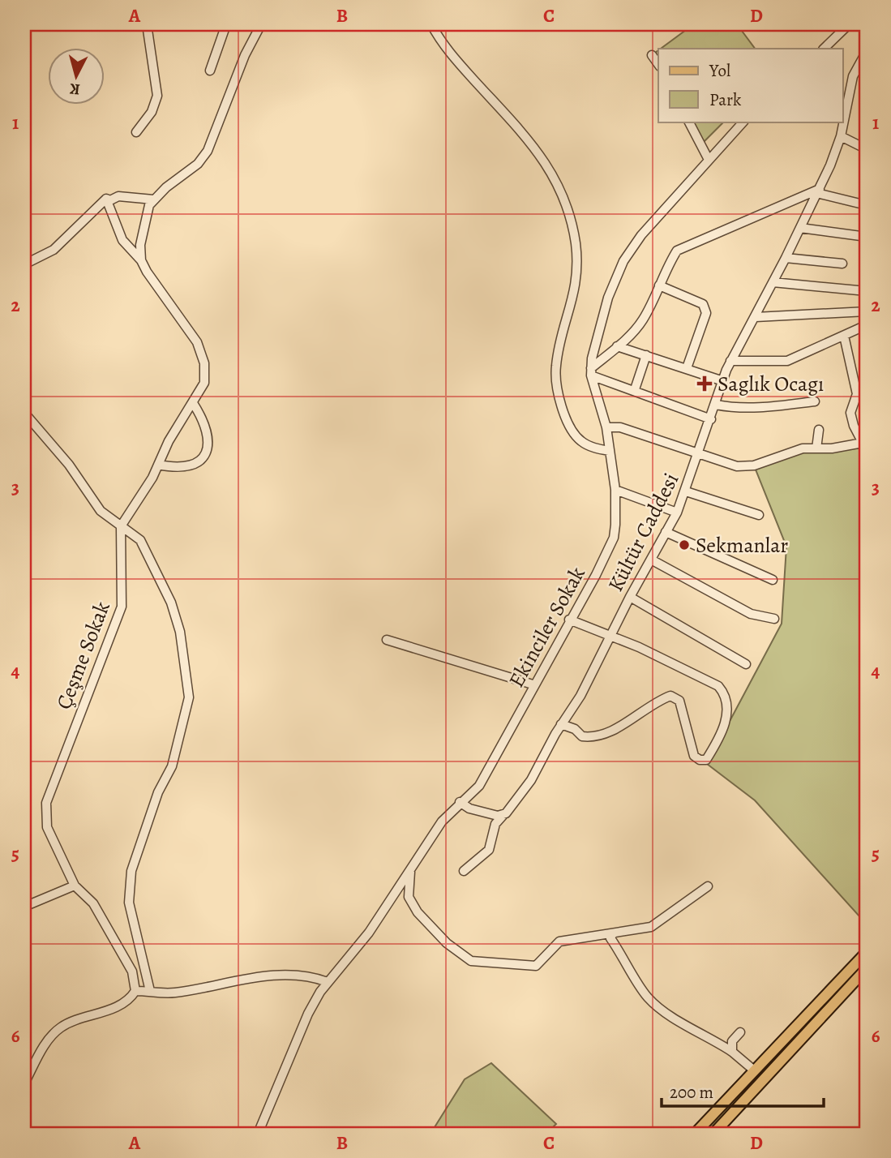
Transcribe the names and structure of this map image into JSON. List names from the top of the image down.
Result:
{
  "streets": {
    "street": ["Kültür Caddesi", "Ekinciler Sokak", "Çeşme Sokak"]
  },
  "places": {
    "health": ["Saglık Ocagı"],
    "other": ["Sekmanlar"]
  },
  "legend": ["Yol", "Park"],
  "scale_bar": "200 m",
  "north": "bottom",
  "grid": {
    "columns": [
      "A",
      "B",
      "C",
      "D"
    ],
    "rows": [
      "1",
      "2",
      "3",
      "4",
      "5",
      "6"
    ]
  }
}
